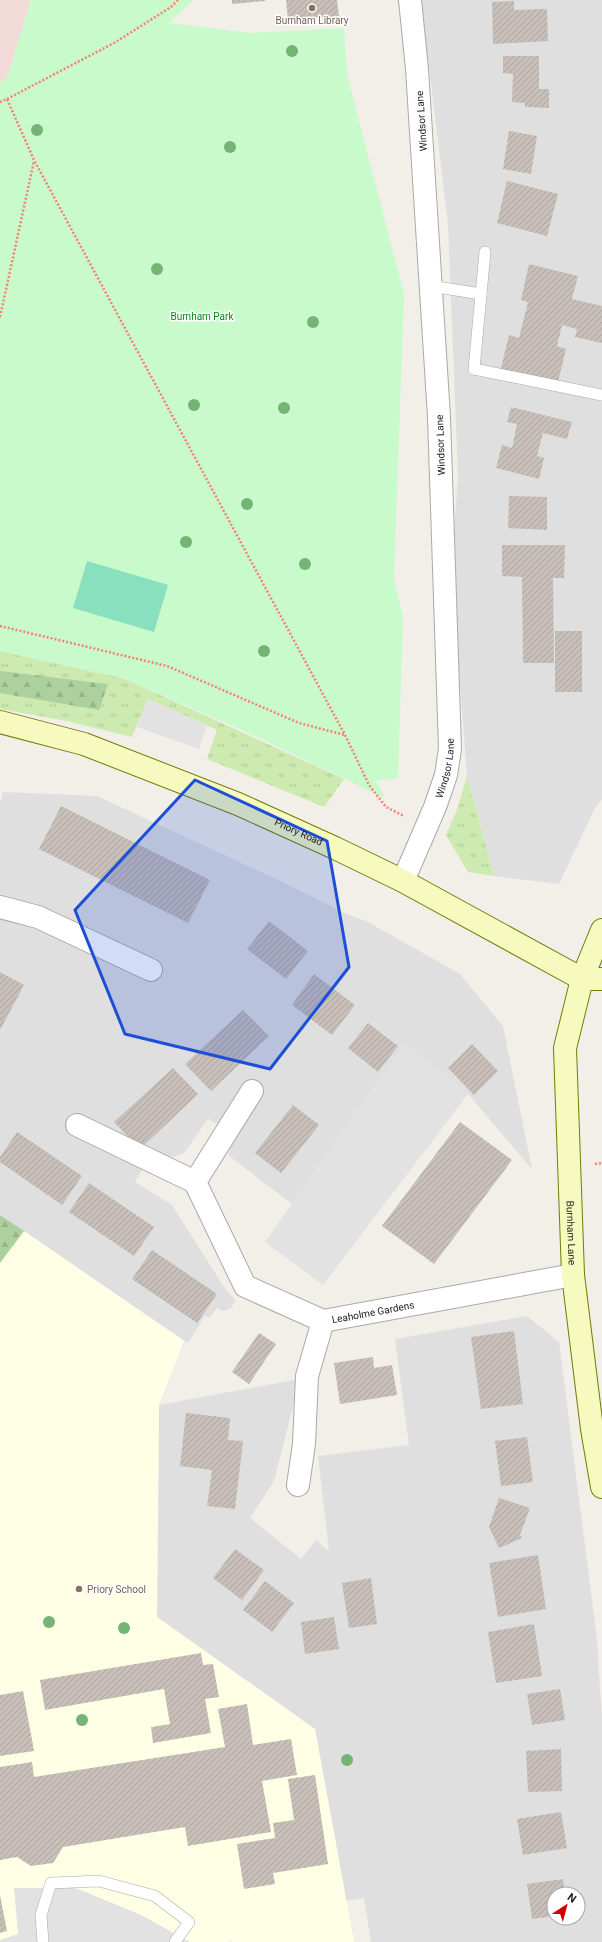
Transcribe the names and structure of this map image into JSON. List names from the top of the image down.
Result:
{
  "streets": {
    "street": [
      "Windsor Lane",
      "Priory Road",
      "Burnham Lane",
      "Leaholme Gardens"
    ]
  },
  "crossings": [
    ["Windsor Lane", "Priory Road"],
    ["Priory Road", "Burnham Lane"],
    ["Burnham Lane", "Leaholme Gardens"]
  ],
  "parks": ["Burnham Park"],
  "places": ["Burnham Library", "Priory School"],
  "north": "top right"
}
